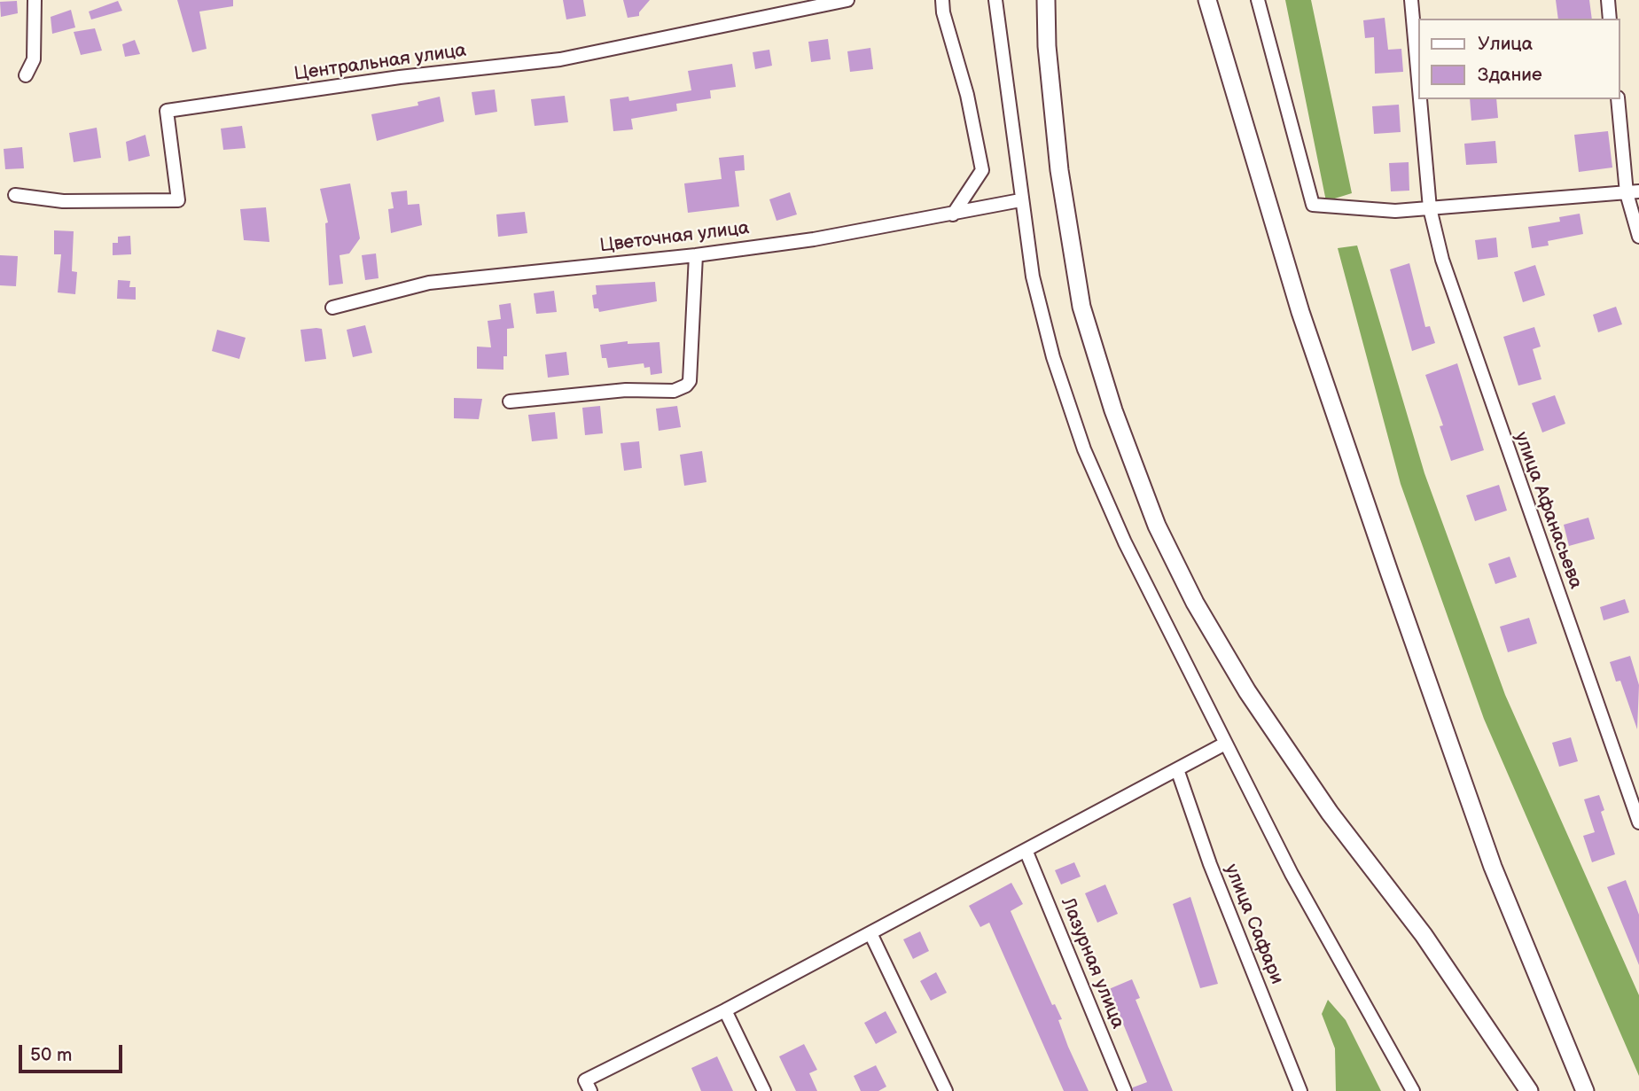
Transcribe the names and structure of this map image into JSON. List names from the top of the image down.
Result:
{
  "streets": {
    "street": [
      "Центральная улица",
      "Цветочная улица",
      "улица Афанасьева",
      "улица Сафари",
      "Лазурная улица"
    ]
  },
  "legend": ["Улица", "Здание"],
  "scale_bar": "50 m"
}
